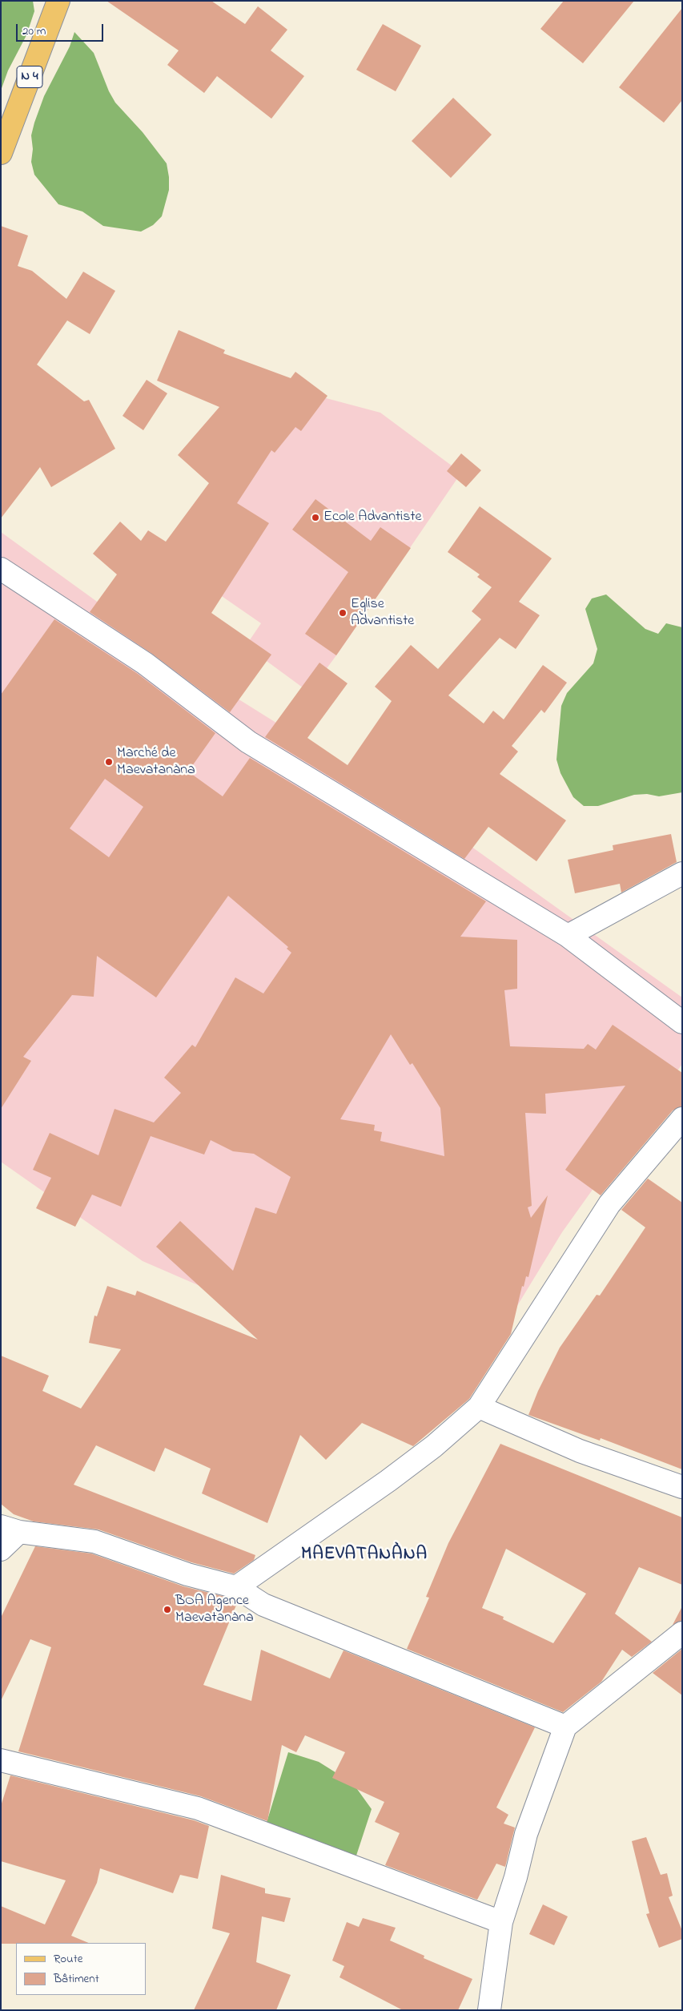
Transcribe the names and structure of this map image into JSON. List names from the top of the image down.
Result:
{
  "streets": {
    "main road": ["N 4"]
  },
  "districts": ["MAEVATANÀNA"],
  "places": [
    "Ecole Advantiste",
    "Eglise Advantiste",
    "Marché de Maevatanàna",
    "BOA Agence Maevatanàna"
  ],
  "legend": ["Route", "Bâtiment"],
  "scale_bar": "20 m"
}
